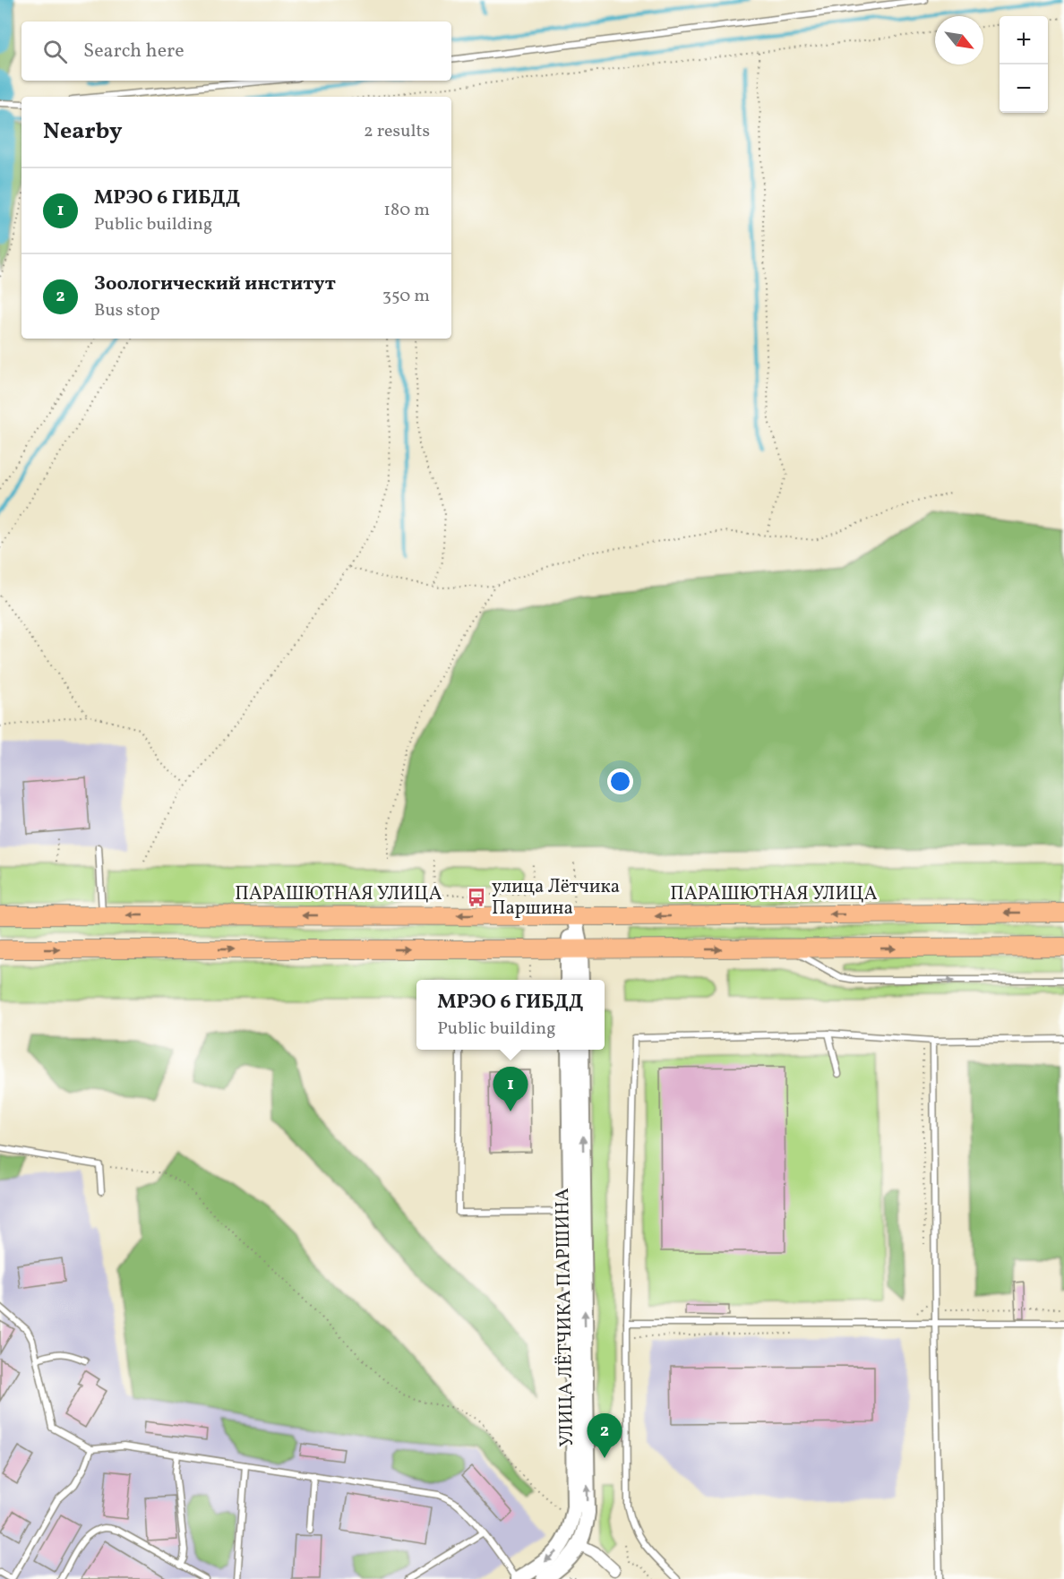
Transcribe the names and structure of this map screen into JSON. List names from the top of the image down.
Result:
{
  "streets": {
    "main road": ["ПАРАШЮТНАЯ УЛИЦА"],
    "street": ["УЛИЦА ЛЁТЧИКА ПАРШИНА"]
  },
  "places": {
    "bus stop": ["улица Лётчика Паршина"]
  },
  "north": "bottom right",
  "page": {
    "map_buttons": ["+", "−"],
    "search": "Search here",
    "heading": ["Nearby", "2 results"],
    "list": [
      {
        "mark": "1",
        "name": "МРЭО 6 ГИБДД",
        "note": "Public building",
        "value": "180 m"
      },
      {
        "mark": "2",
        "name": "Зоологический институт",
        "note": "Bus stop",
        "value": "350 m"
      }
    ],
    "popup": ["МРЭО 6 ГИБДД", "Public building"],
    "pins": ["1", "2"]
  }
}
